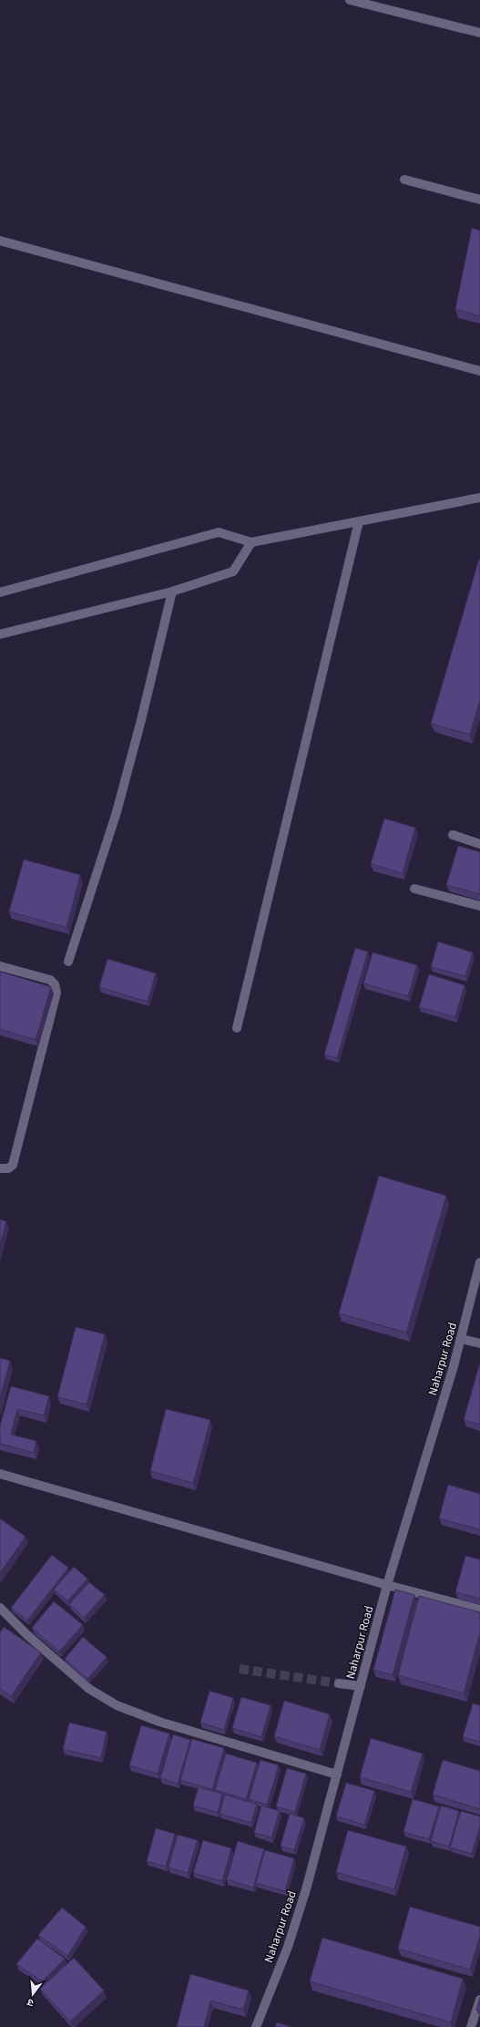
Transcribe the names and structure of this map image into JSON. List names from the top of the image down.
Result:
{
  "streets": {
    "street": ["Naharpur Road"]
  },
  "north": "bottom"
}
